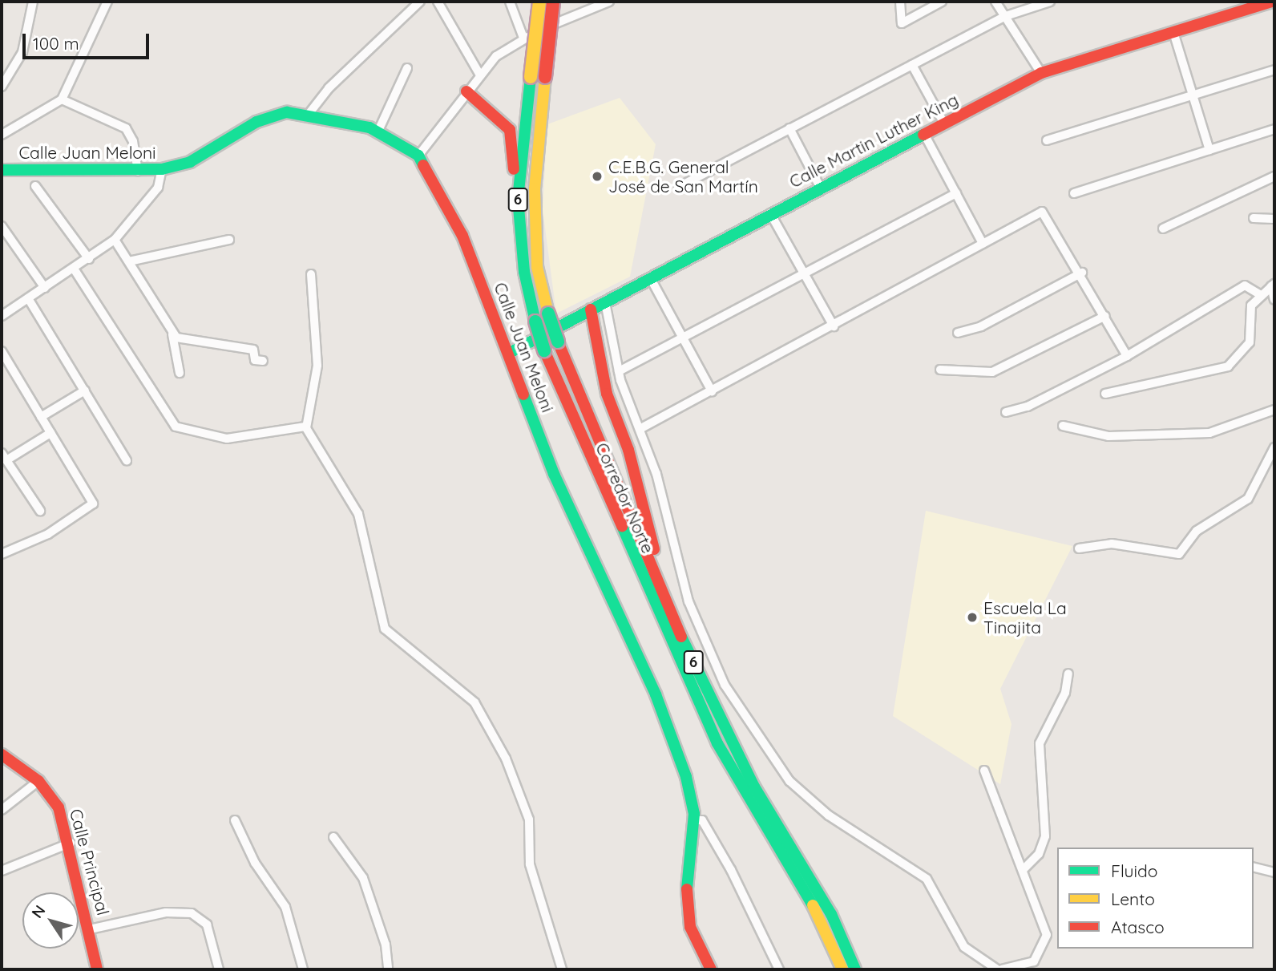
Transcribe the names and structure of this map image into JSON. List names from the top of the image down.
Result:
{
  "streets": {
    "main road": [
      "Calle Martin Luther King",
      "Calle Juan Meloni",
      "6",
      "Corredor Norte",
      "Calle Principal"
    ]
  },
  "crossings": [
    ["Calle Martin Luther King", "Calle Juan Meloni"]
  ],
  "places": ["C.E.B.G. General José de San Martín", "Escuela La Tinajita"],
  "legend": ["Fluido", "Lento", "Atasco"],
  "scale_bar": "100 m",
  "north": "top left"
}
